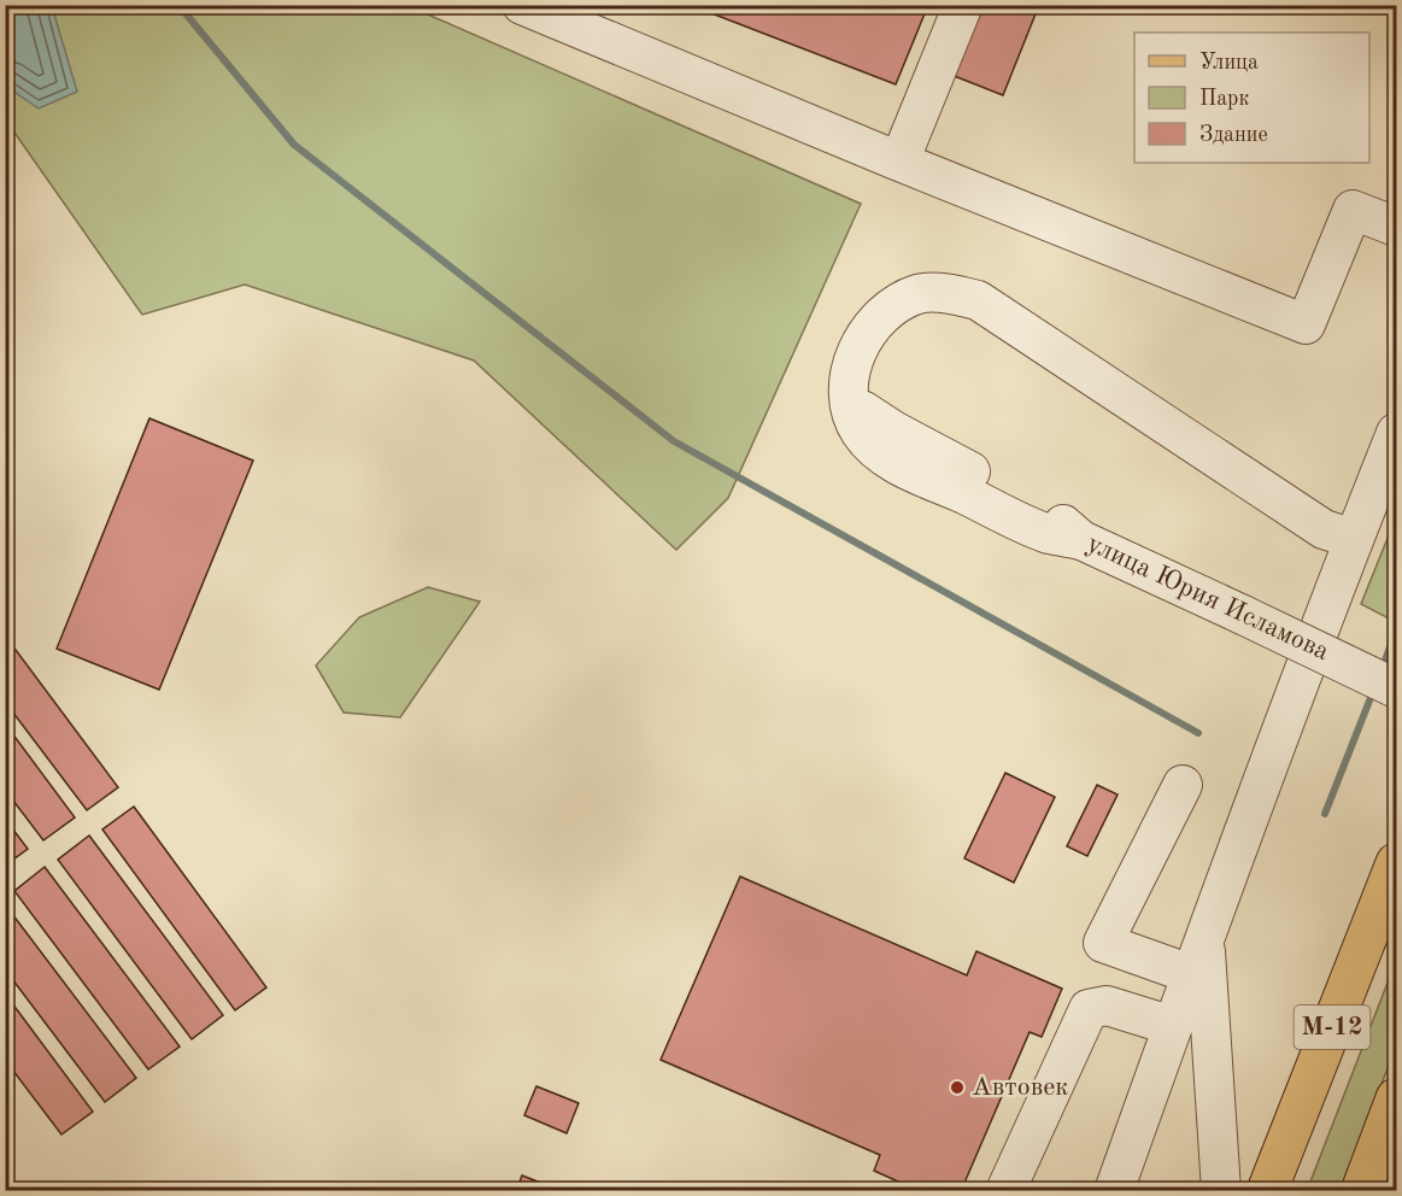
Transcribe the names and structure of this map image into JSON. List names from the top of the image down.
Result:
{
  "streets": {
    "main road": ["М-12"],
    "street": ["улица Юрия Исламова"]
  },
  "places": ["Автовек"],
  "legend": ["Улица", "Парк", "Здание"]
}
